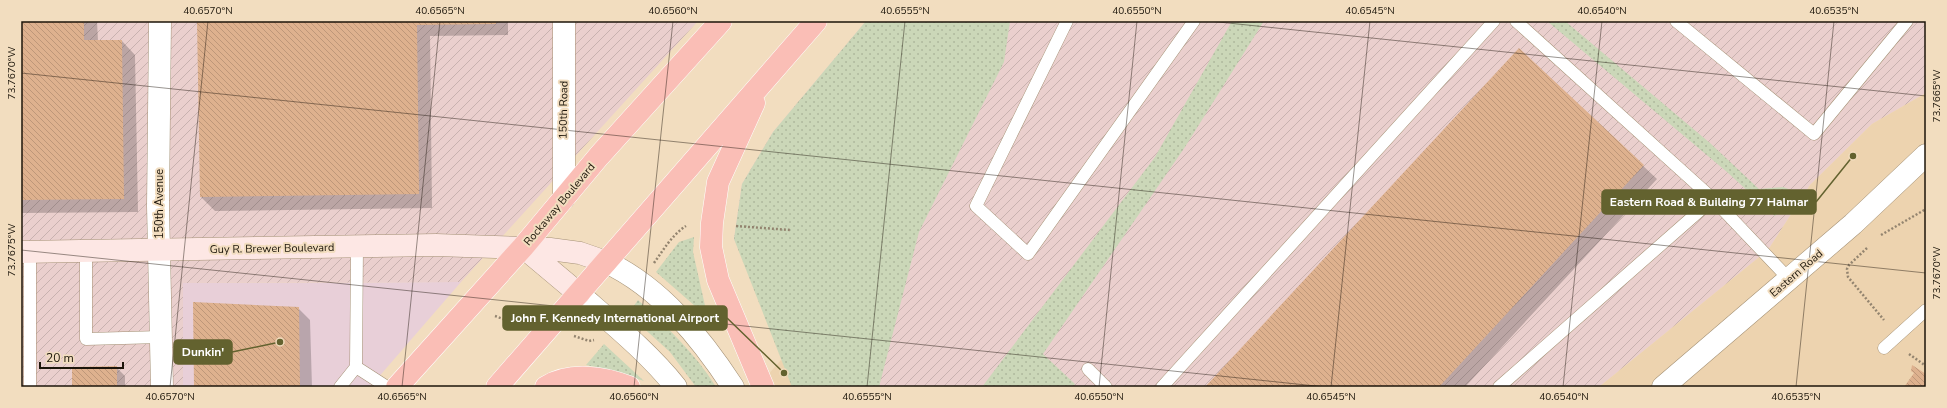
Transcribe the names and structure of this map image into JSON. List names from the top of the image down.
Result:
{
  "streets": {
    "highway": ["Rockaway Boulevard"],
    "main road": ["Guy R. Brewer Boulevard"],
    "street": ["150th Road", "150th Avenue", "Eastern Road"]
  },
  "crossings": [
    ["150th Road", "Rockaway Boulevard"],
    ["150th Avenue", "Guy R. Brewer Boulevard"],
    ["Rockaway Boulevard", "Guy R. Brewer Boulevard"]
  ],
  "places": ["Eastern Road & Building 77 Halmar", "Dunkin'", "John F. Kennedy International Airport"],
  "scale_bar": "20 m",
  "coordinates": [
    "40.6570°N",
    "40.6565°N",
    "40.6560°N",
    "40.6555°N",
    "40.6550°N",
    "40.6545°N",
    "40.6540°N",
    "40.6535°N",
    "73.7670°W",
    "73.7665°W",
    "73.7675°W"
  ]
}
